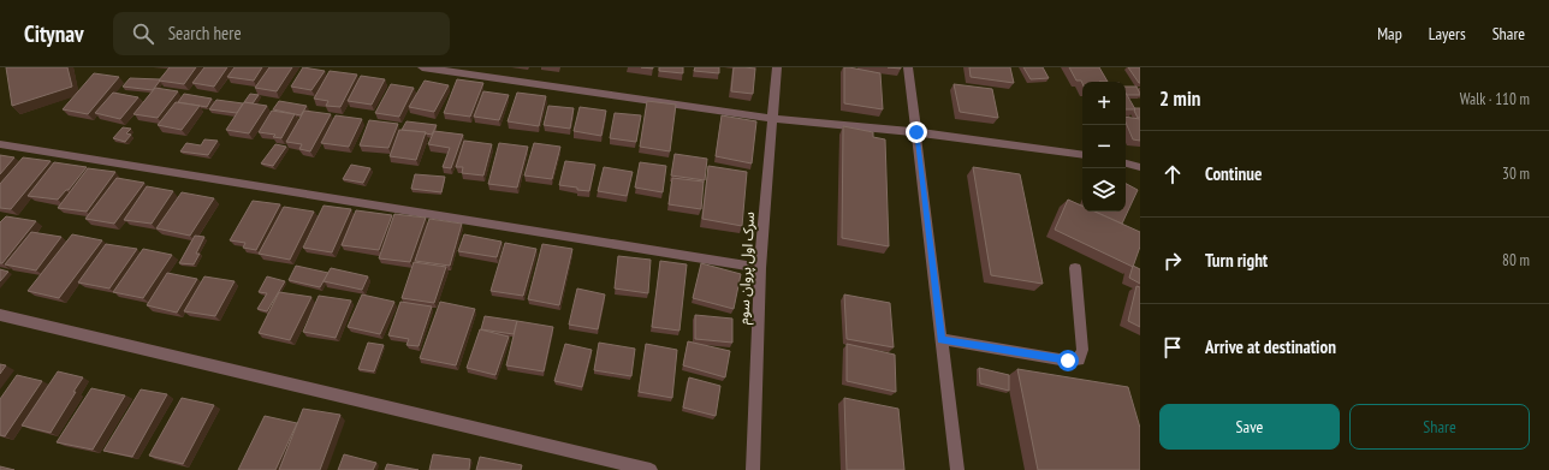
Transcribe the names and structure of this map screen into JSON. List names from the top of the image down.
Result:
{
  "streets": {
    "street": ["سرک اول پروان سوم"]
  },
  "page": {
    "header": "Citynav",
    "search": "Search here",
    "nav": ["Map", "Layers", "Share"],
    "heading": ["2 min", "Walk · 110 m"],
    "map_buttons": ["+", "−"],
    "list": [
      ["Continue", "30 m"],
      ["Turn right", "80 m"],
      "Arrive at destination"
    ],
    "buttons": ["Save", "Share"]
  }
}
